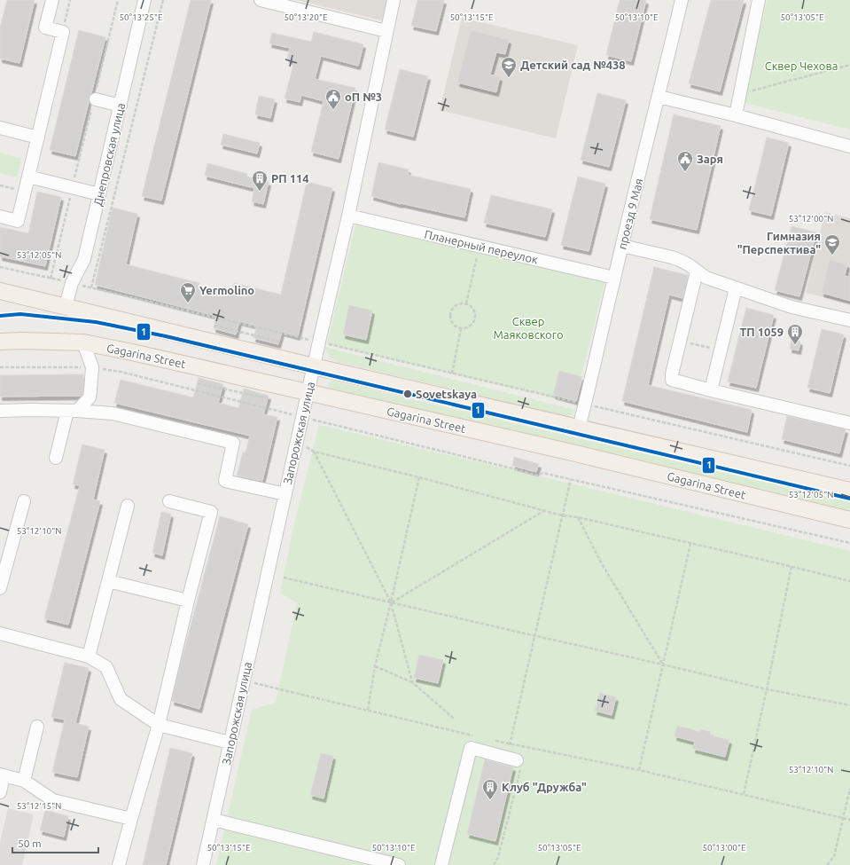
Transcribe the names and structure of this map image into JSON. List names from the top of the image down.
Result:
{
  "streets": {
    "main road": ["Gagarina Street"],
    "street": [
      "Днепровская улица",
      "проезд 9 Мая",
      "Планерный переулок",
      "Запорожская улица"
    ]
  },
  "crossings": [
    ["проезд 9 Мая", "Планерный переулок"],
    ["Планерный переулок", "Запорожская улица"],
    ["Gagarina Street", "Запорожская улица"]
  ],
  "parks": ["Сквер Чехова", "Сквер Маяковского"],
  "places": {
    "school or university": ["Детский сад №438", "Гимназия \"Перспектива\""],
    "public building": ["оП №3", "Заря"],
    "building": ["РП 114", "ТП 1059", "Клуб \"Дружба\""],
    "supermarket": ["Yermolino"],
    "other": ["Sovetskaya"]
  },
  "lines": ["transit line 1"],
  "scale_bar": "50 m",
  "coordinates": [
    "50°13'25\"E",
    "50°13'20\"E",
    "50°13'15\"E",
    "50°13'10\"E",
    "50°13'05\"E",
    "53°12'00\"N",
    "53°12'05\"N",
    "53°12'10\"N",
    "53°12'15\"N",
    "50°13'00\"E"
  ]
}
